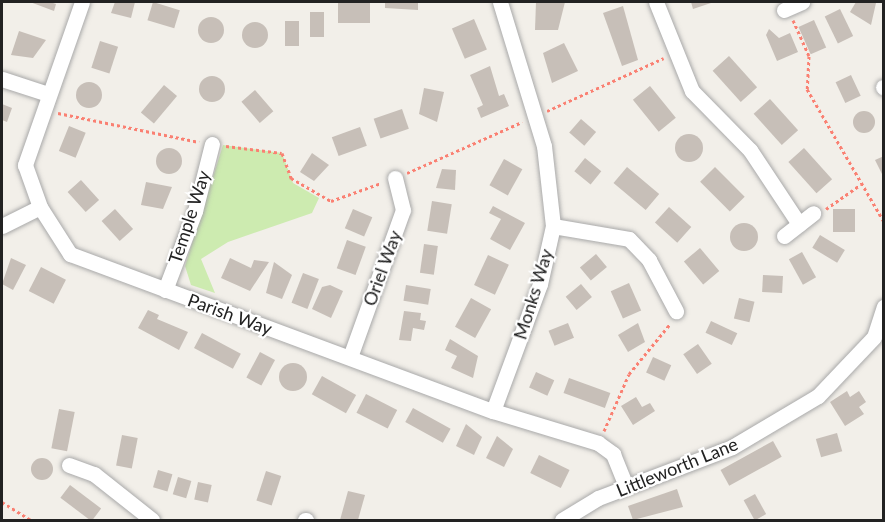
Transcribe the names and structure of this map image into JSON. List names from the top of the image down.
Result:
{
  "streets": {
    "street": [
      "Temple Way",
      "Oriel Way",
      "Monks Way",
      "Parish Way",
      "Littleworth Lane"
    ]
  },
  "crossings": [
    ["Temple Way", "Parish Way"],
    ["Oriel Way", "Parish Way"],
    ["Monks Way", "Parish Way"]
  ]
}
